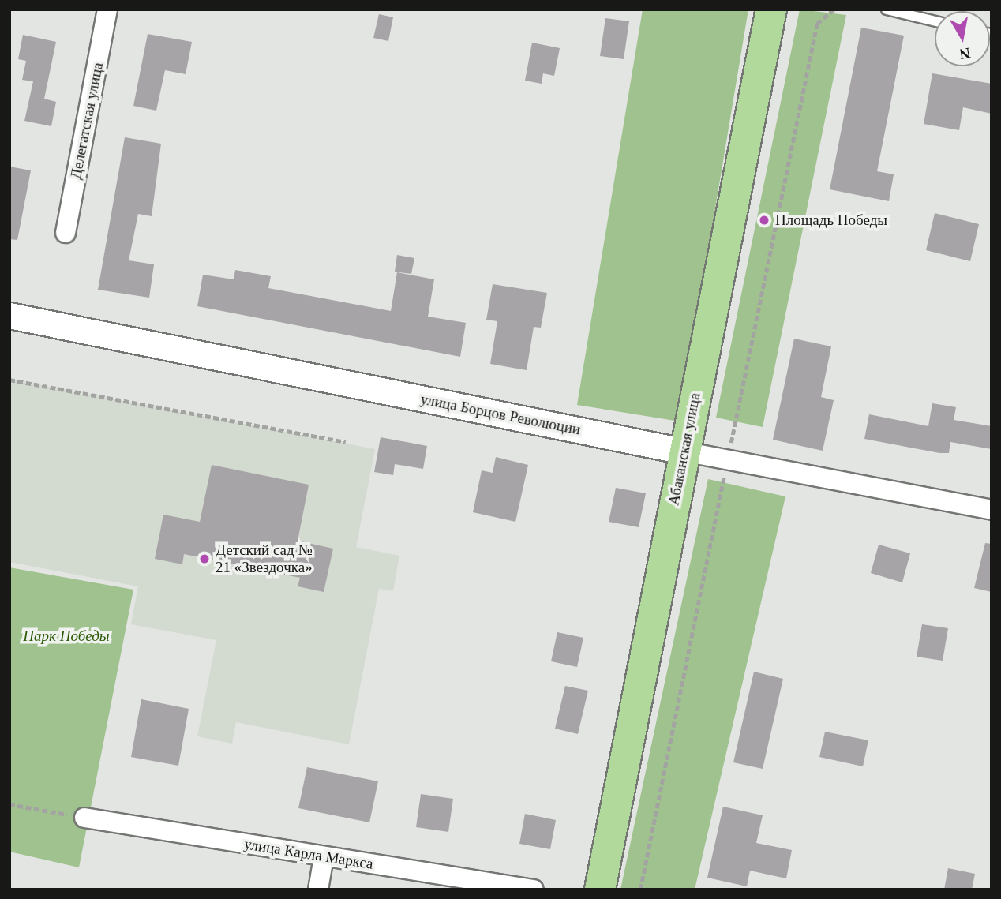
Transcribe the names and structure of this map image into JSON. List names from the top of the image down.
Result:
{
  "streets": {
    "main road": ["Абаканская улица"],
    "street": ["Делегатская улица", "улица Борцов Революции", "улица Карла Маркса"]
  },
  "crossings": [
    ["улица Борцов Революции", "Абаканская улица"]
  ],
  "parks": ["Парк Победы"],
  "places": ["Площадь Победы", "Детский сад № 21 «Звездочка»"],
  "north": "bottom"
}
